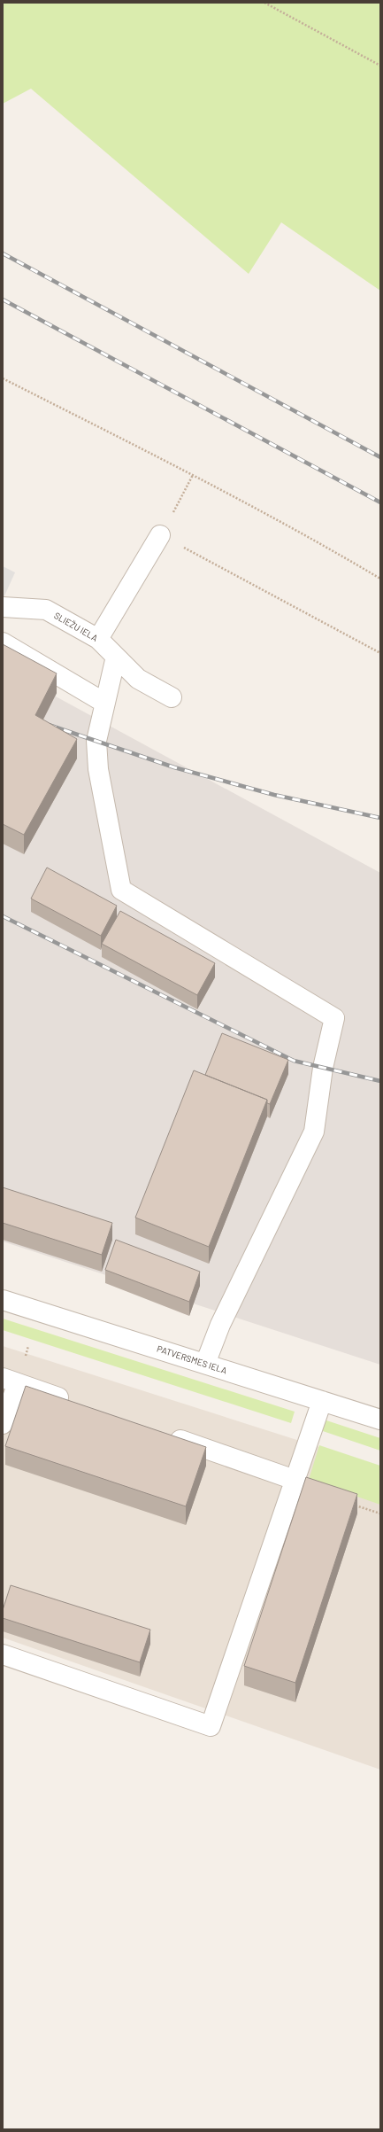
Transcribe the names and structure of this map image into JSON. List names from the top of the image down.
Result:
{
  "streets": {
    "street": ["SLIEŽU IELA", "PATVERSMES IELA"]
  }
}
